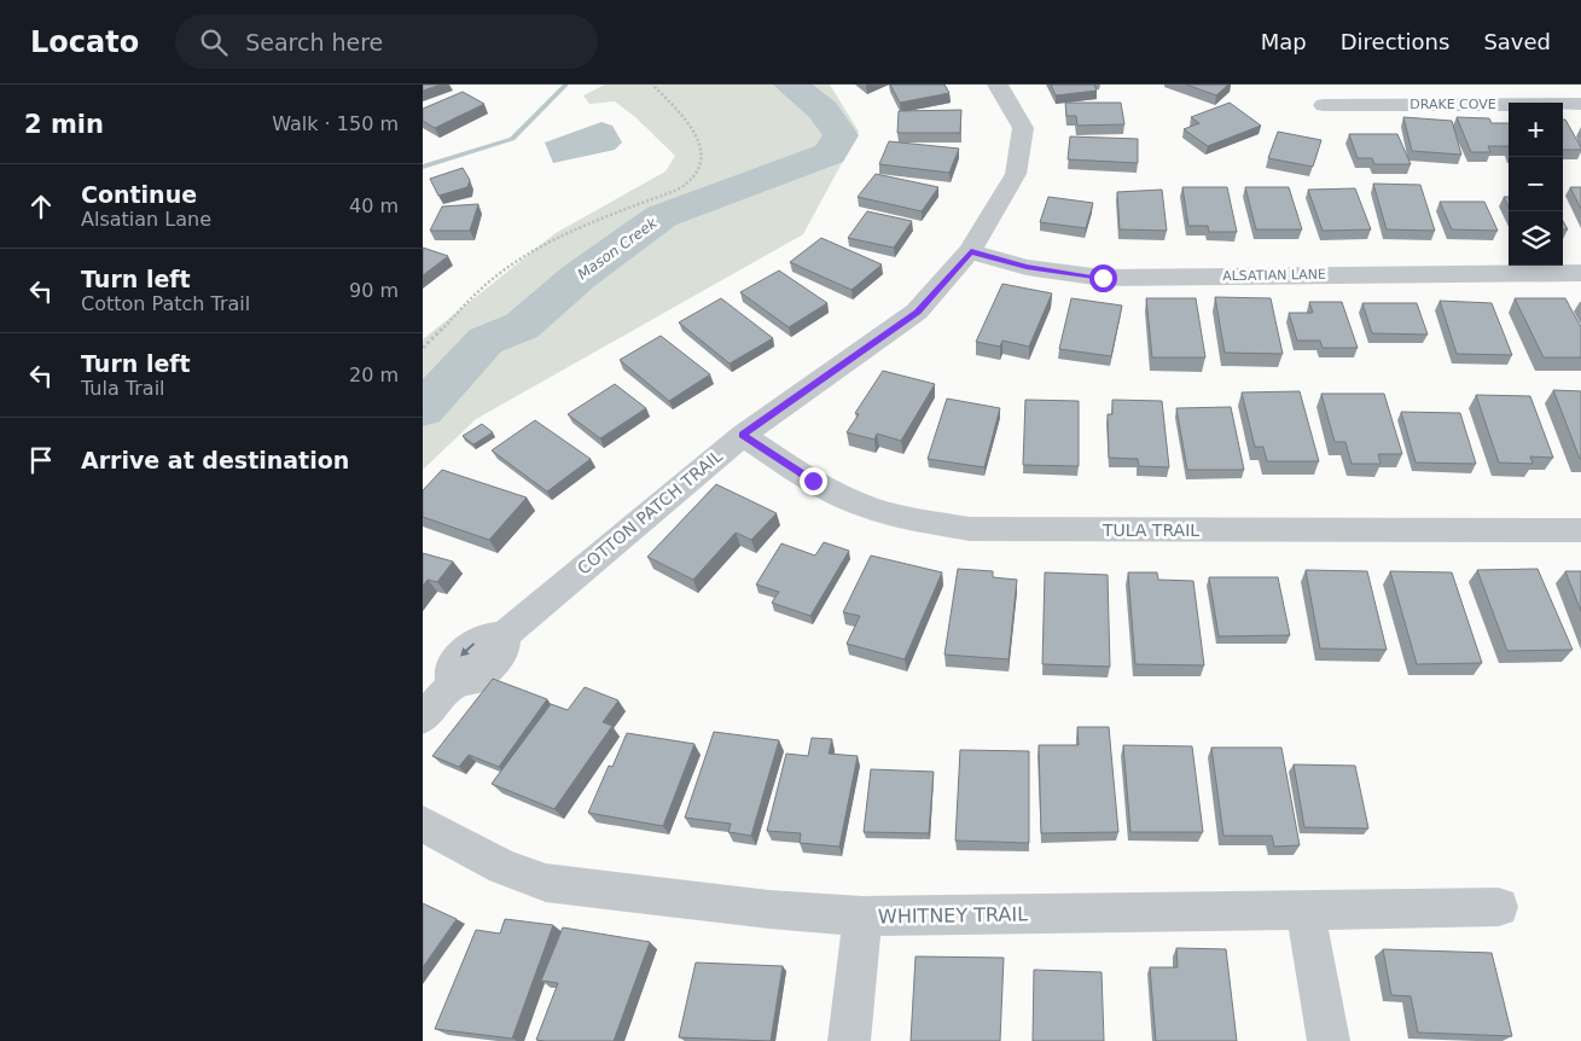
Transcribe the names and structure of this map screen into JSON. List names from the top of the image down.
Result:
{
  "streets": {
    "street": [
      "DRAKE COVE",
      "ALSATIAN LANE",
      "COTTON PATCH TRAIL",
      "TULA TRAIL",
      "WHITNEY TRAIL"
    ]
  },
  "crossings": [
    ["ALSATIAN LANE", "COTTON PATCH TRAIL"],
    ["COTTON PATCH TRAIL", "TULA TRAIL"]
  ],
  "water": ["Mason Creek"],
  "page": {
    "header": "Locato",
    "search": "Search here",
    "nav": ["Map", "Directions", "Saved"],
    "heading": ["2 min", "Walk · 150 m"],
    "map_buttons": ["+", "−"],
    "list": [
      ["Continue", "Alsatian Lane", "40 m"],
      ["Turn left", "Cotton Patch Trail", "90 m"],
      ["Turn left", "Tula Trail", "20 m"],
      "Arrive at destination"
    ]
  }
}
